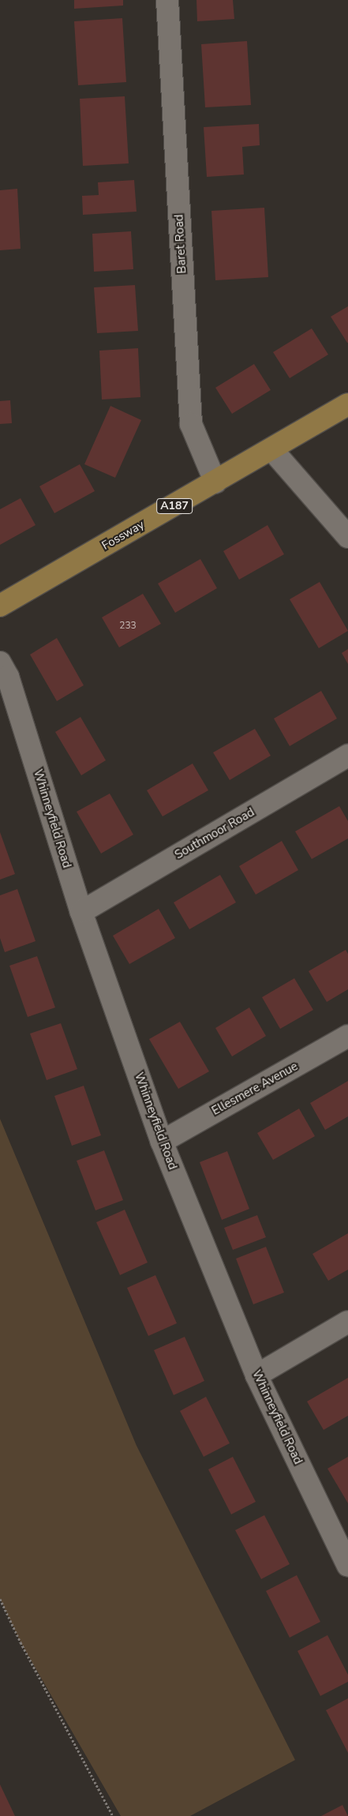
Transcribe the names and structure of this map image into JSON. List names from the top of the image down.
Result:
{
  "streets": {
    "main road": ["A187", "Fossway"],
    "street": [
      "Baret Road",
      "Whinneyfield Road",
      "Southmoor Road",
      "Ellesmere Avenue"
    ]
  },
  "crossings": [
    ["Baret Road", "Fossway"],
    ["Whinneyfield Road", "Southmoor Road"],
    ["Whinneyfield Road", "Ellesmere Avenue"]
  ],
  "house_numbers": ["233"]
}
